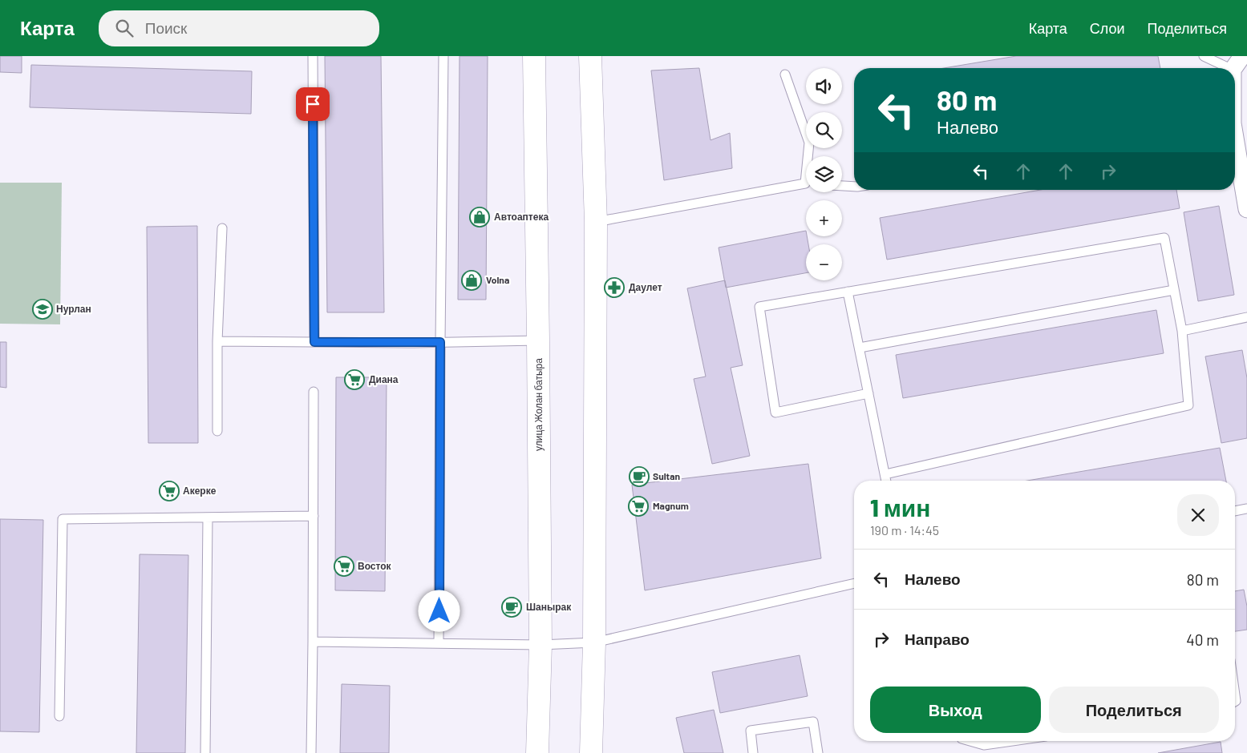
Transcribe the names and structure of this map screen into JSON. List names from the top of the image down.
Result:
{
  "streets": {
    "street": ["улица Жолан батыра"]
  },
  "places": {
    "shop": ["Автоаптека", "Volna"],
    "pharmacy": ["Даулет"],
    "school or university": ["Нурлан"],
    "supermarket": [
      "Диана",
      "Акерке",
      "Magnum",
      "Восток"
    ],
    "cafe": ["Sultan", "Шанырак"]
  },
  "page": {
    "header": "Карта",
    "search": "Поиск",
    "nav": ["Карта", "Слои", "Поделиться"],
    "map_buttons": ["+", "−"],
    "turn": ["80 m", "Налево"],
    "heading": ["1 мин", "190 m · 14:45"],
    "list": [
      {
        "name": "Налево",
        "value": "80 m"
      },
      {
        "name": "Направо",
        "value": "40 m"
      }
    ],
    "buttons": ["Выход", "Поделиться"]
  }
}
